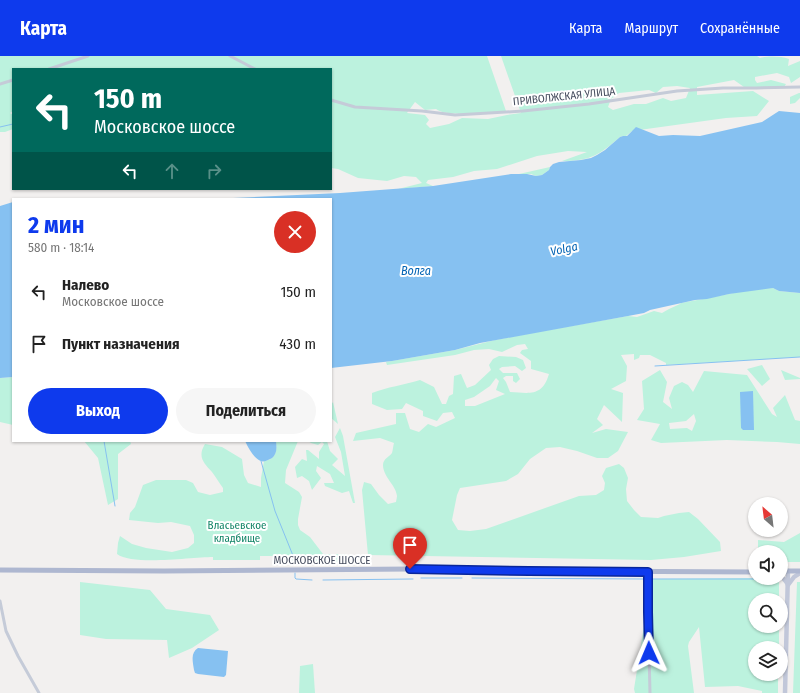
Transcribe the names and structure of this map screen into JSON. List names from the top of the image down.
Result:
{
  "streets": {
    "main road": ["МОСКОВСКОЕ ШОССЕ"],
    "street": ["ПРИВОЛЖСКАЯ УЛИЦА"]
  },
  "water": ["Volga", "Волга"],
  "parks": ["Власьевское кладбище"],
  "north": "top left",
  "page": {
    "header": "Карта",
    "nav": ["Карта", "Маршрут", "Сохранённые"],
    "turn": ["150 m", "Московское шоссе"],
    "heading": ["2 мин", "580 m · 18:14"],
    "list": [
      {
        "name": "Налево",
        "note": "Московское шоссе",
        "value": "150 m"
      },
      {
        "name": "Пункт назначения",
        "value": "430 m"
      }
    ],
    "buttons": ["Выход", "Поделиться"]
  }
}
